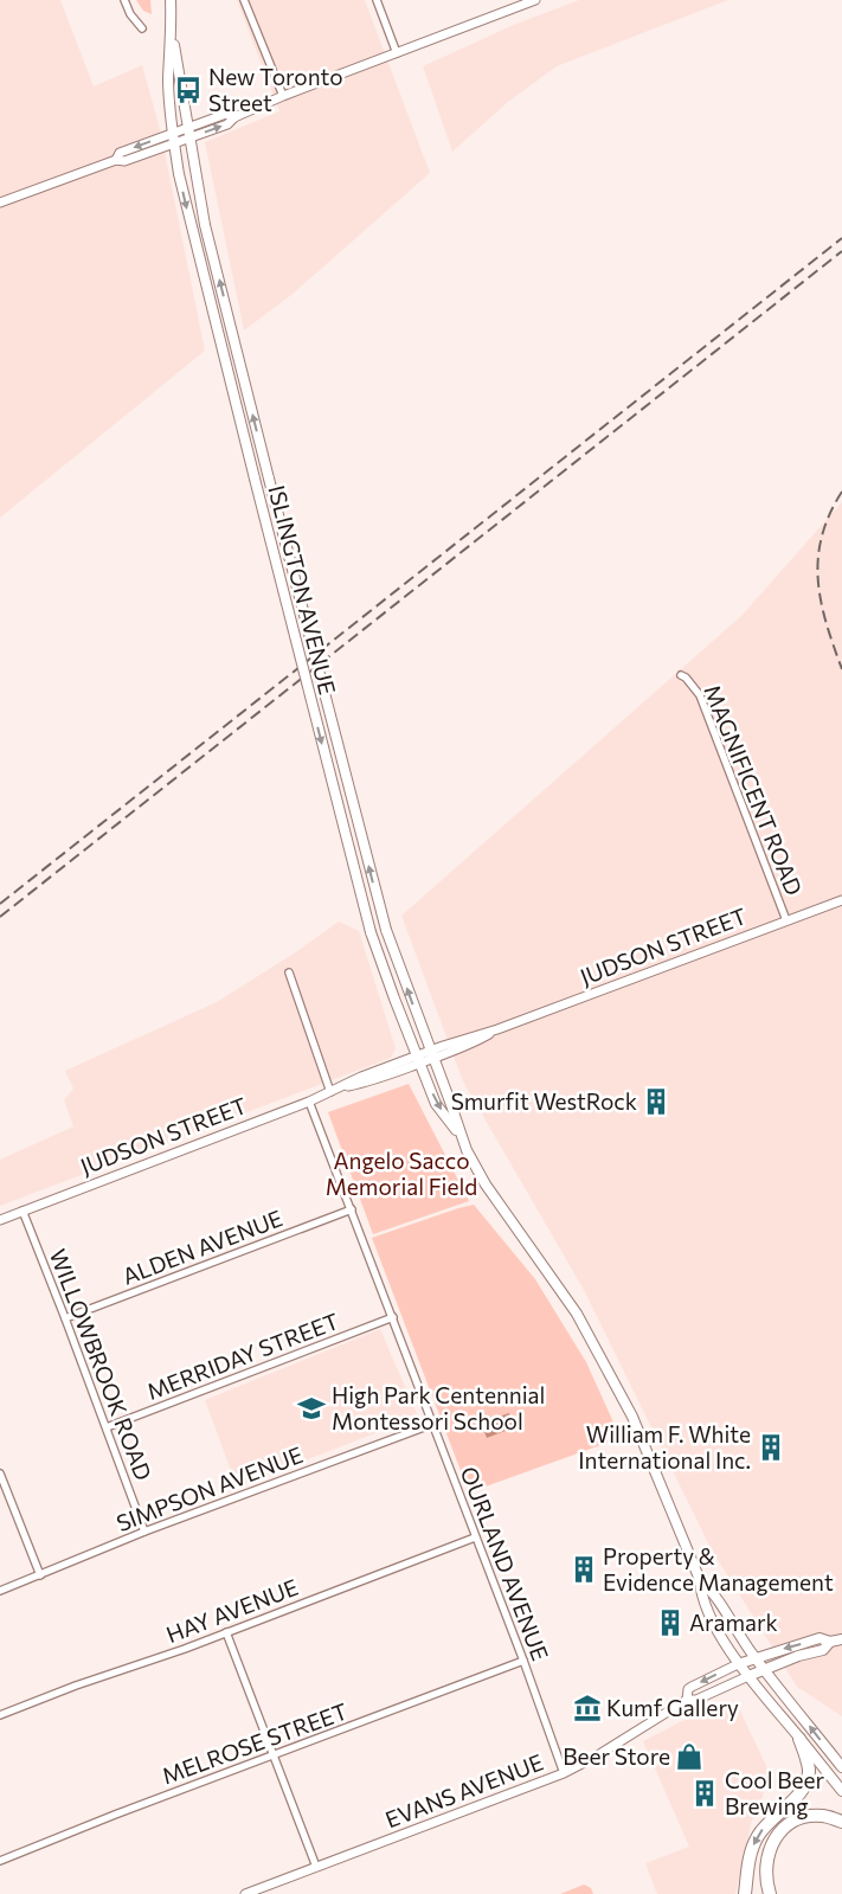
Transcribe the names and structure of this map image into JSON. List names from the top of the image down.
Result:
{
  "streets": {
    "main road": ["ISLINGTON AVENUE", "EVANS AVENUE"],
    "street": [
      "MAGNIFICENT ROAD",
      "JUDSON STREET",
      "ALDEN AVENUE",
      "MERRIDAY STREET",
      "WILLOWBROOK ROAD",
      "SIMPSON AVENUE",
      "OURLAND AVENUE",
      "HAY AVENUE",
      "MELROSE STREET"
    ]
  },
  "crossings": [
    ["ISLINGTON AVENUE", "JUDSON STREET"],
    ["ISLINGTON AVENUE", "EVANS AVENUE"],
    ["MAGNIFICENT ROAD", "JUDSON STREET"],
    ["JUDSON STREET", "WILLOWBROOK ROAD"],
    ["JUDSON STREET", "OURLAND AVENUE"],
    ["ALDEN AVENUE", "WILLOWBROOK ROAD"],
    ["ALDEN AVENUE", "OURLAND AVENUE"],
    ["MERRIDAY STREET", "WILLOWBROOK ROAD"],
    ["MERRIDAY STREET", "OURLAND AVENUE"],
    ["WILLOWBROOK ROAD", "SIMPSON AVENUE"],
    ["SIMPSON AVENUE", "OURLAND AVENUE"],
    ["OURLAND AVENUE", "HAY AVENUE"],
    ["OURLAND AVENUE", "MELROSE STREET"],
    ["OURLAND AVENUE", "EVANS AVENUE"]
  ],
  "parks": ["Angelo Sacco Memorial Field"],
  "places": {
    "bus stop": ["New Toronto Street"],
    "building": [
      "Smurfit WestRock",
      "William F. White International Inc.",
      "Property & Evidence Management",
      "Aramark",
      "Cool Beer Brewing"
    ],
    "school or university": ["High Park Centennial Montessori School"],
    "museum": ["Kumf Gallery"],
    "shop": ["Beer Store"]
  }
}
